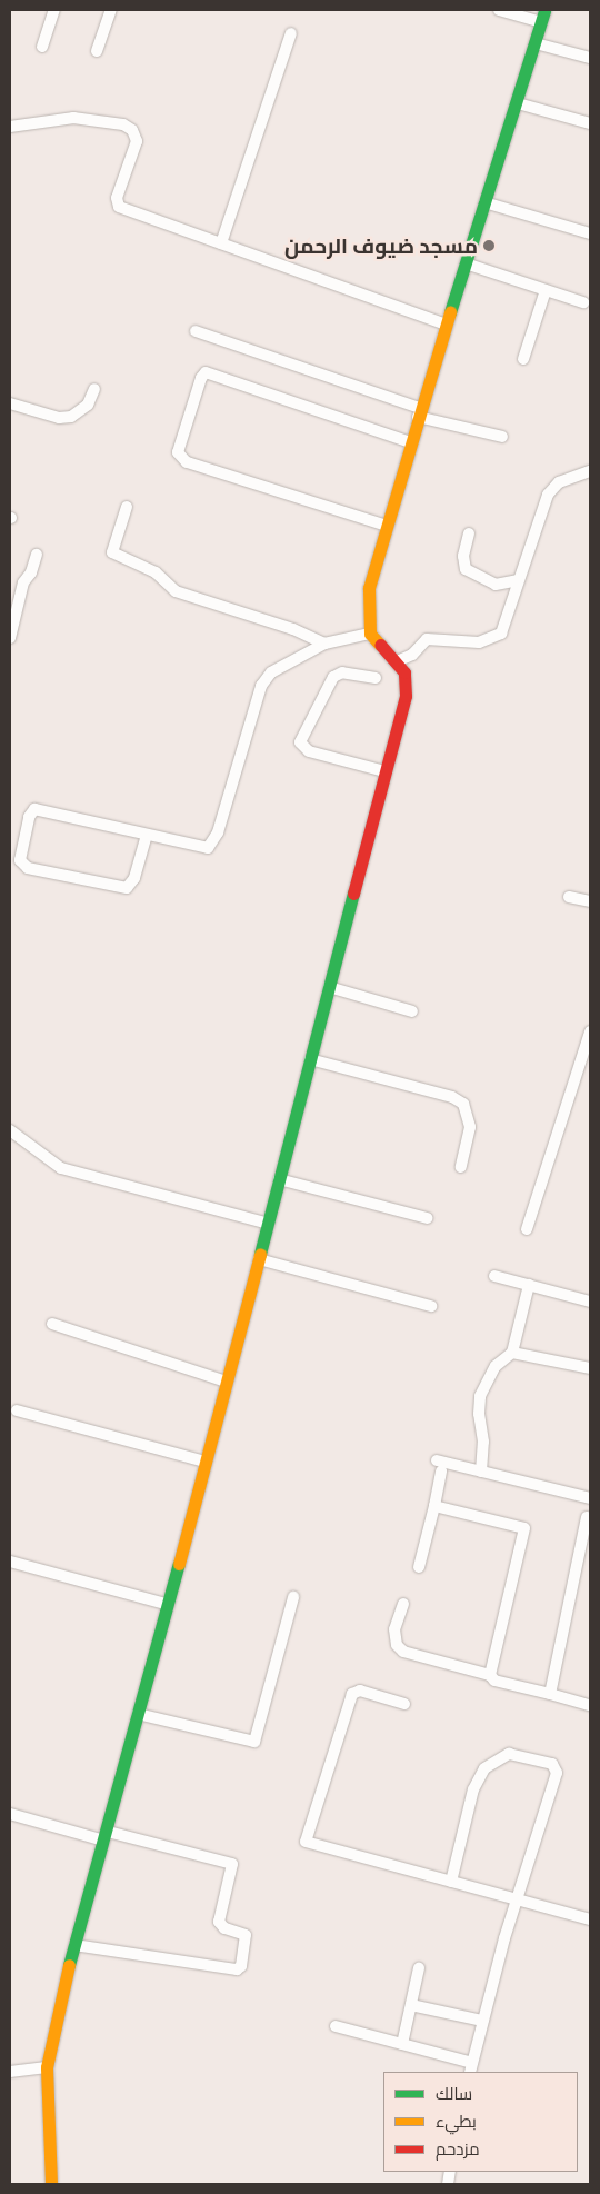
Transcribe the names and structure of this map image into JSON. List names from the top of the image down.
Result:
{
  "places": ["مسجد ضيوف الرحمن"],
  "legend": ["سالك", "بطيء", "مزدحم"]
}
